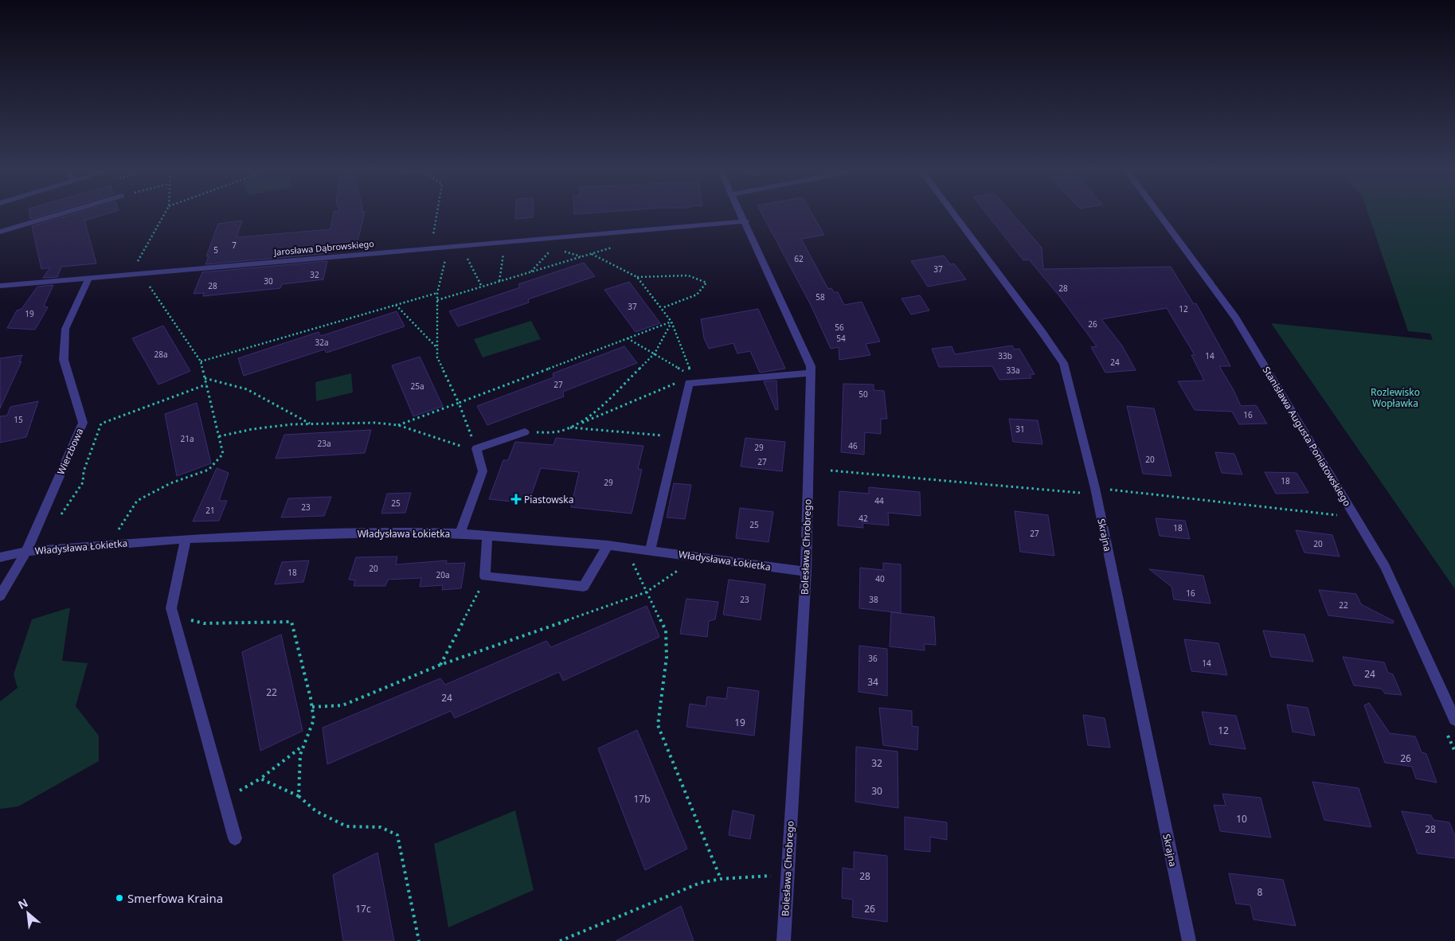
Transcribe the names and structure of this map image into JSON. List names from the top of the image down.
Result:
{
  "streets": {
    "street": [
      "Jarosława Dąbrowskiego",
      "Stanisława Augusta Poniatowskiego",
      "Wierzbowa",
      "Władysława Łokietka",
      "Skrajna",
      "Bolesława Chrobrego"
    ]
  },
  "crossings": [
    ["Jarosława Dąbrowskiego", "Wierzbowa"],
    ["Jarosława Dąbrowskiego", "Bolesława Chrobrego"],
    ["Wierzbowa", "Władysława Łokietka"],
    ["Władysława Łokietka", "Bolesława Chrobrego"]
  ],
  "parks": ["Rozlewisko Wopławka"],
  "places": {
    "health": ["Piastowska"],
    "other": ["Smerfowa Kraina"]
  },
  "house_numbers": [
    "7",
    "5",
    "62",
    "37",
    "32",
    "30",
    "28",
    "28",
    "58",
    "37",
    "12",
    "19",
    "26",
    "56",
    "54",
    "32a",
    "28a",
    "33b",
    "14",
    "24",
    "33a",
    "27",
    "25a",
    "50",
    "16",
    "15",
    "31",
    "21a",
    "23a",
    "46",
    "29",
    "20",
    "27",
    "18",
    "29",
    "44",
    "25",
    "23",
    "21",
    "42",
    "25",
    "18",
    "27",
    "20",
    "20",
    "18",
    "20a",
    "40",
    "16",
    "23",
    "38",
    "22",
    "36",
    "14",
    "24",
    "34",
    "22",
    "24",
    "19",
    "12",
    "26",
    "32",
    "30",
    "17b",
    "10",
    "28",
    "28",
    "8",
    "17c",
    "26"
  ],
  "north": "top left"
}
